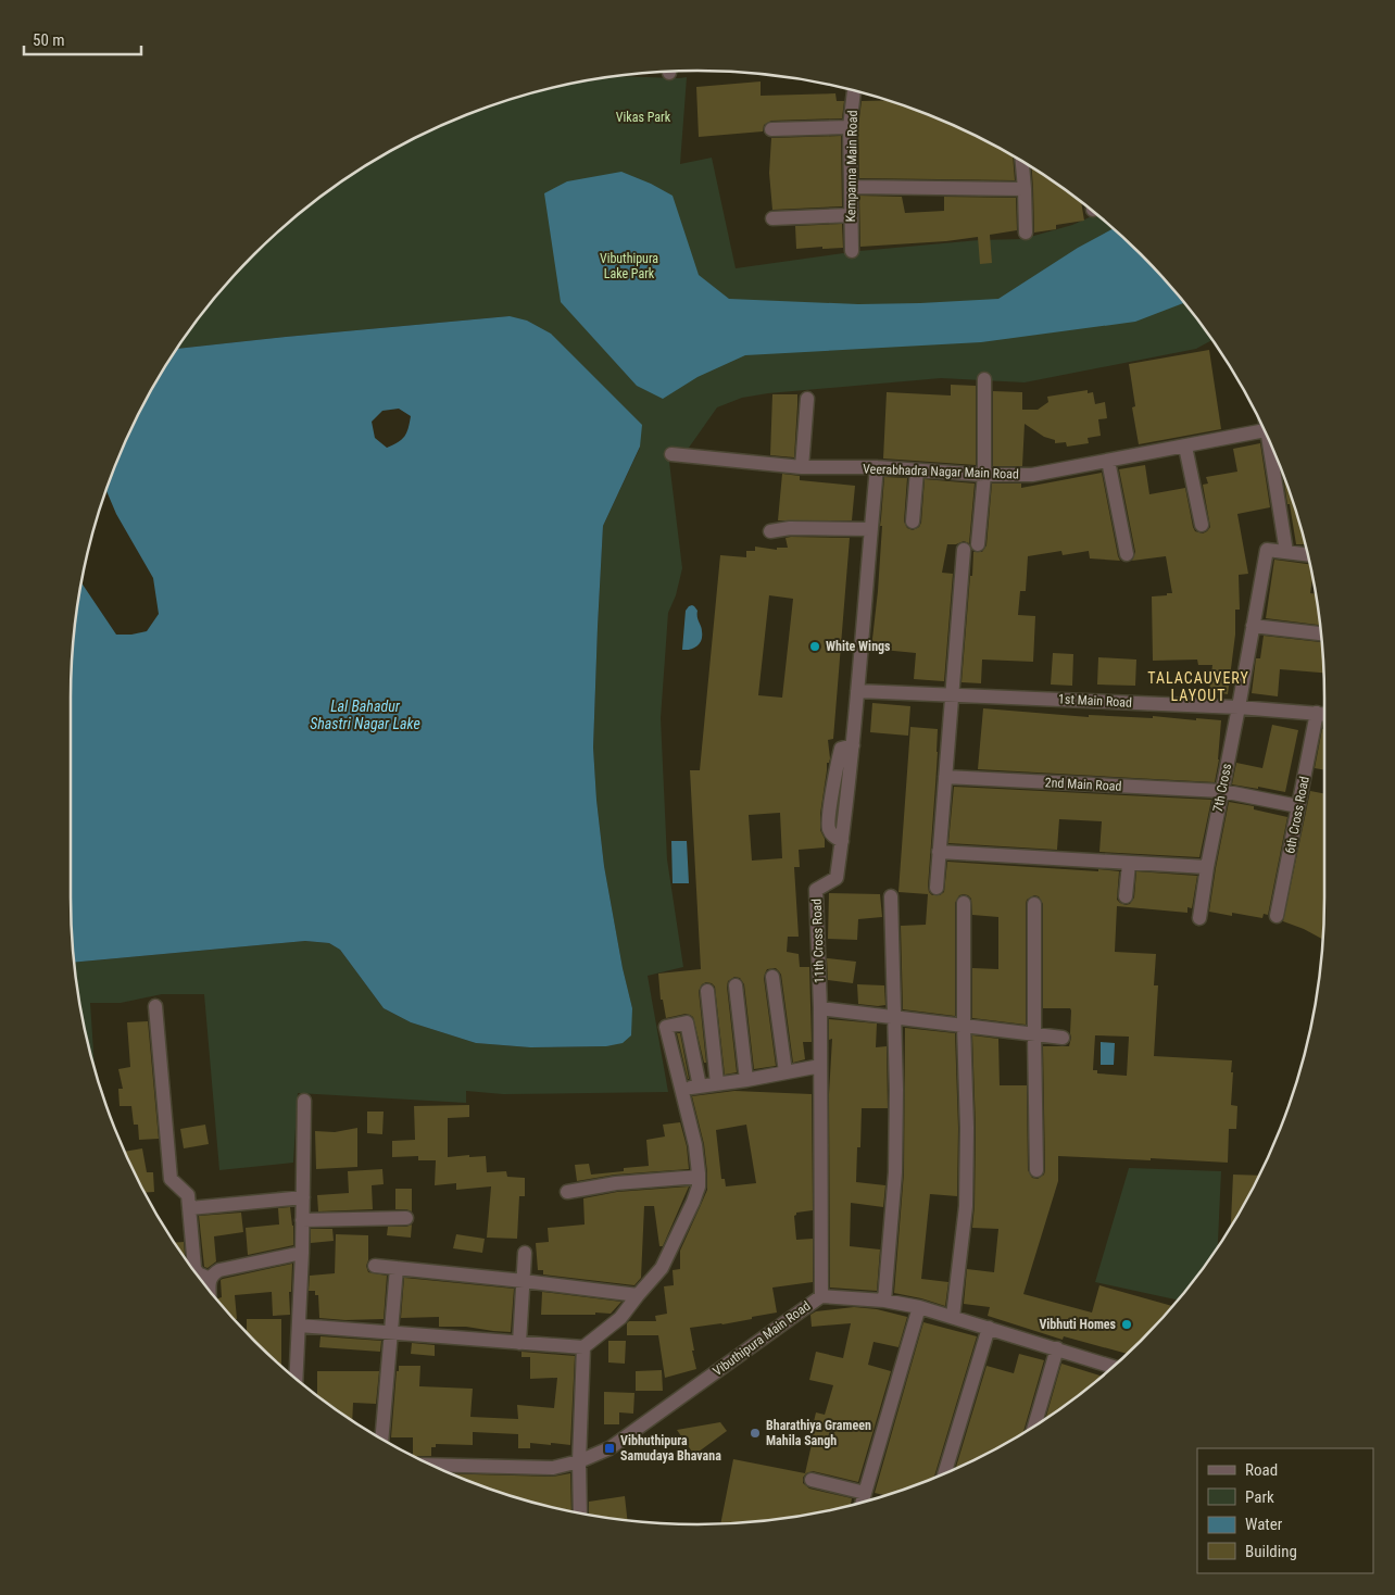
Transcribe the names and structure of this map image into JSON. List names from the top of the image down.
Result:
{
  "streets": {
    "street": [
      "Kempanna Main Road",
      "Veerabhadra Nagar Main Road",
      "1st Main Road",
      "2nd Main Road",
      "7th Cross",
      "6th Cross Road",
      "11th Cross Road",
      "Vibuthipura Main Road"
    ]
  },
  "crossings": [
    ["Veerabhadra Nagar Main Road", "11th Cross Road"],
    ["1st Main Road", "7th Cross"],
    ["1st Main Road", "6th Cross Road"],
    ["1st Main Road", "11th Cross Road"],
    ["2nd Main Road", "7th Cross"],
    ["2nd Main Road", "6th Cross Road"],
    ["11th Cross Road", "Vibuthipura Main Road"]
  ],
  "districts": ["TALACAUVERY LAYOUT"],
  "water": ["Lal Bahadur Shastri Nagar Lake"],
  "parks": ["Vikas Park", "Vibuthipura Lake Park"],
  "places": {
    "other": ["White Wings", "Vibhuti Homes", "Bharathiya Grameen Mahila Sangh"],
    "transit": ["Vibhuthipura Samudaya Bhavana"]
  },
  "legend": [
    "Road",
    "Park",
    "Water",
    "Building"
  ],
  "scale_bar": "50 m"
}
